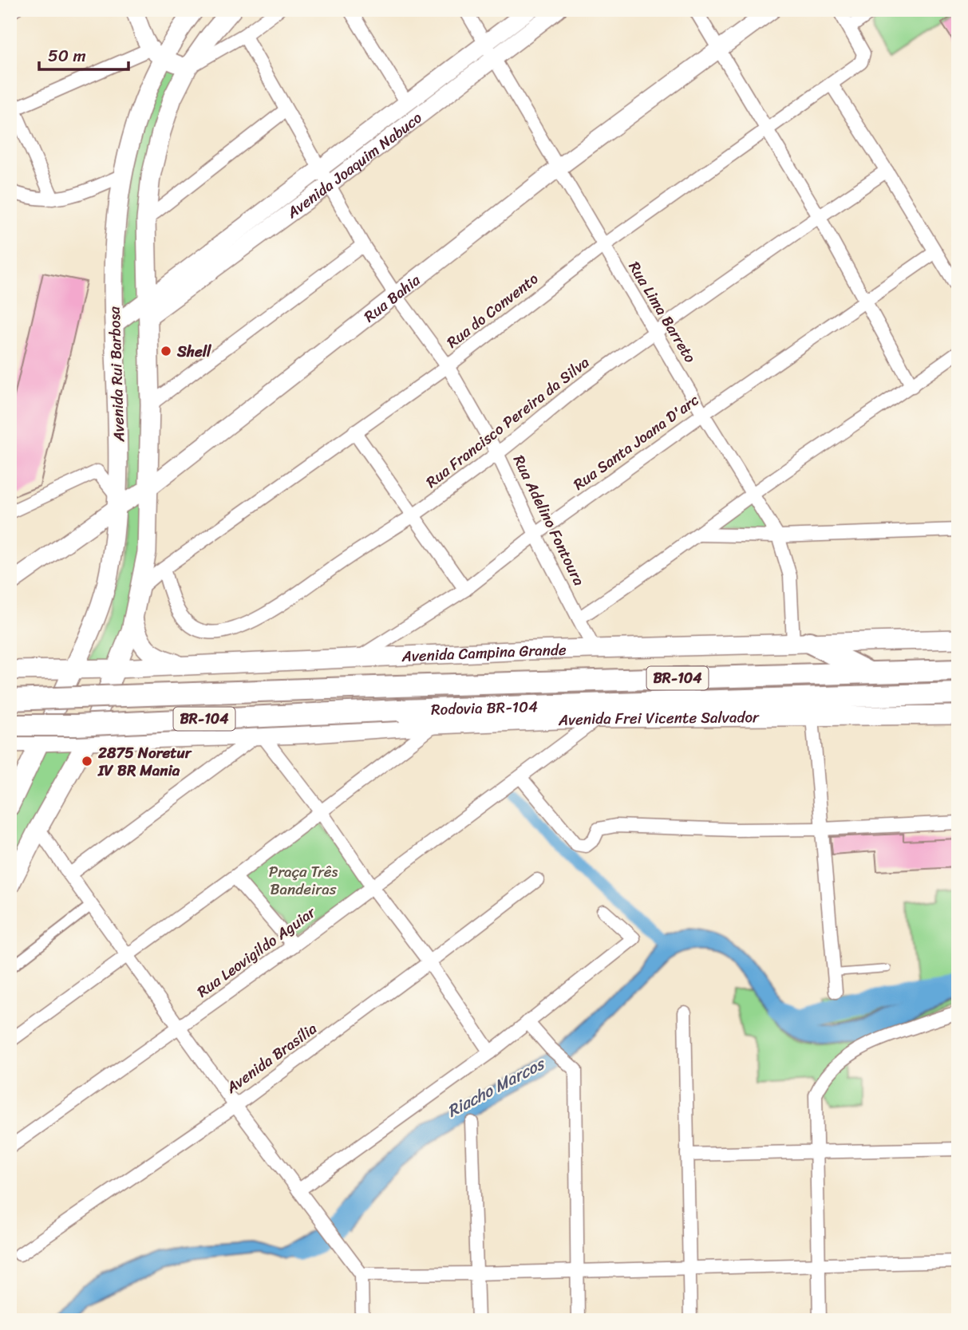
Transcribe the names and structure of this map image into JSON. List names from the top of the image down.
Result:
{
  "streets": {
    "highway": ["BR-104", "Rodovia BR-104"],
    "main road": ["Avenida Rui Barbosa", "Avenida Campina Grande", "Avenida Frei Vicente Salvador"],
    "street": [
      "Avenida Joaquim Nabuco",
      "Rua Bahia",
      "Rua do Convento",
      "Rua Lima Barreto",
      "Rua Francisco Pereira da Silva",
      "Rua Santa Joana D'arc",
      "Rua Adelino Fontoura",
      "Rua Leovigildo Aguiar",
      "Avenida Brasília"
    ]
  },
  "crossings": [
    ["Avenida Joaquim Nabuco", "Rua Lima Barreto"],
    ["Avenida Joaquim Nabuco", "Avenida Rui Barbosa"],
    ["Avenida Joaquim Nabuco", "Rua Adelino Fontoura"],
    ["Rua Bahia", "Rua Lima Barreto"],
    ["Rua Bahia", "Avenida Rui Barbosa"],
    ["Rua Bahia", "Rua Adelino Fontoura"],
    ["Rua do Convento", "Rua Lima Barreto"],
    ["Rua do Convento", "Avenida Rui Barbosa"],
    ["Rua do Convento", "Rua Francisco Pereira da Silva"],
    ["Rua do Convento", "Rua Adelino Fontoura"],
    ["Rua Lima Barreto", "Rua Francisco Pereira da Silva"],
    ["Rua Lima Barreto", "Rua Santa Joana D'arc"],
    ["Rua Lima Barreto", "Avenida Campina Grande"],
    ["Avenida Rui Barbosa", "Avenida Campina Grande"],
    ["Avenida Rui Barbosa", "Avenida Frei Vicente Salvador"],
    ["Rua Francisco Pereira da Silva", "Rua Adelino Fontoura"],
    ["Rua Santa Joana D'arc", "Rua Adelino Fontoura"],
    ["Rua Santa Joana D'arc", "Avenida Campina Grande"],
    ["Rua Adelino Fontoura", "Avenida Campina Grande"],
    ["Avenida Frei Vicente Salvador", "Rua Leovigildo Aguiar"]
  ],
  "water": ["Riacho Marcos"],
  "parks": ["Praça Três Bandeiras"],
  "places": ["Shell", "2875 Noretur IV BR Mania"],
  "scale_bar": "50 m"
}
